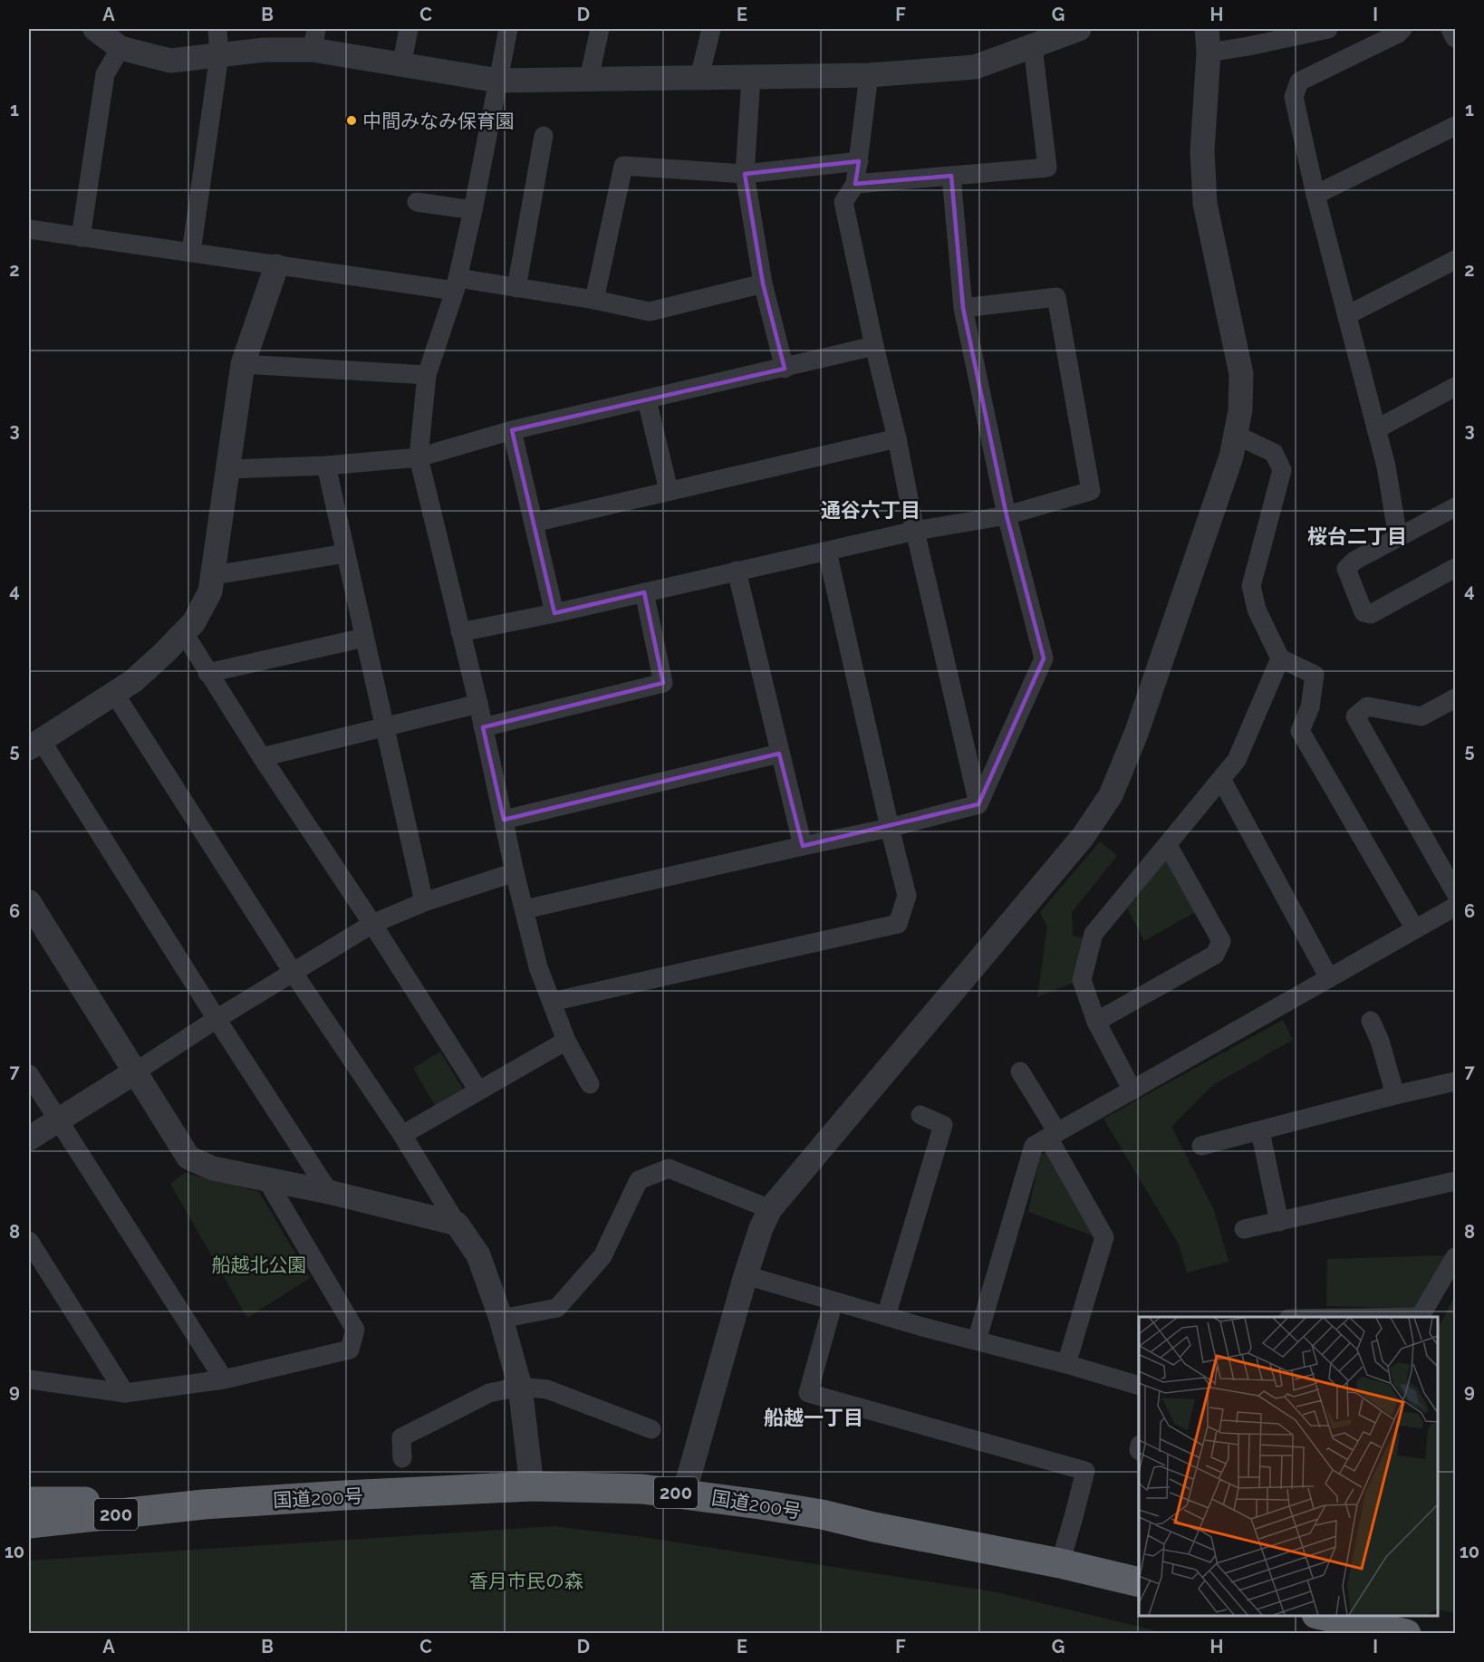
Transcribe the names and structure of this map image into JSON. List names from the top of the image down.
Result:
{
  "streets": {
    "highway": ["200", "国道200号"]
  },
  "districts": ["通谷六丁目", "桜台二丁目", "船越一丁目"],
  "parks": ["船越北公園", "香月市民の森"],
  "places": ["中間みなみ保育園"],
  "grid": {
    "columns": [
      "A",
      "B",
      "C",
      "D",
      "E",
      "F",
      "G",
      "H",
      "I"
    ],
    "rows": [
      "1",
      "2",
      "3",
      "4",
      "5",
      "6",
      "7",
      "8",
      "9",
      "10"
    ]
  }
}
